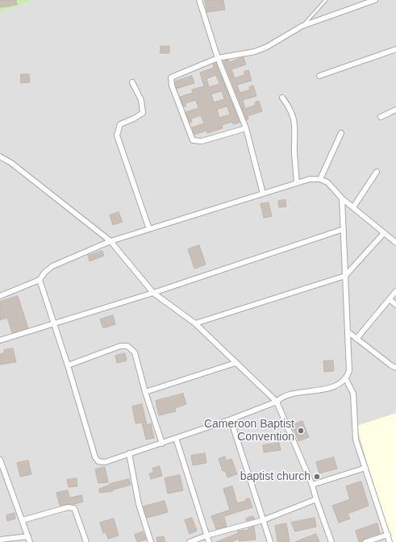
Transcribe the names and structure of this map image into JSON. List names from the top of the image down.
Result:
{
  "places": ["Cameroon Baptist Convention", "baptist church"]
}
